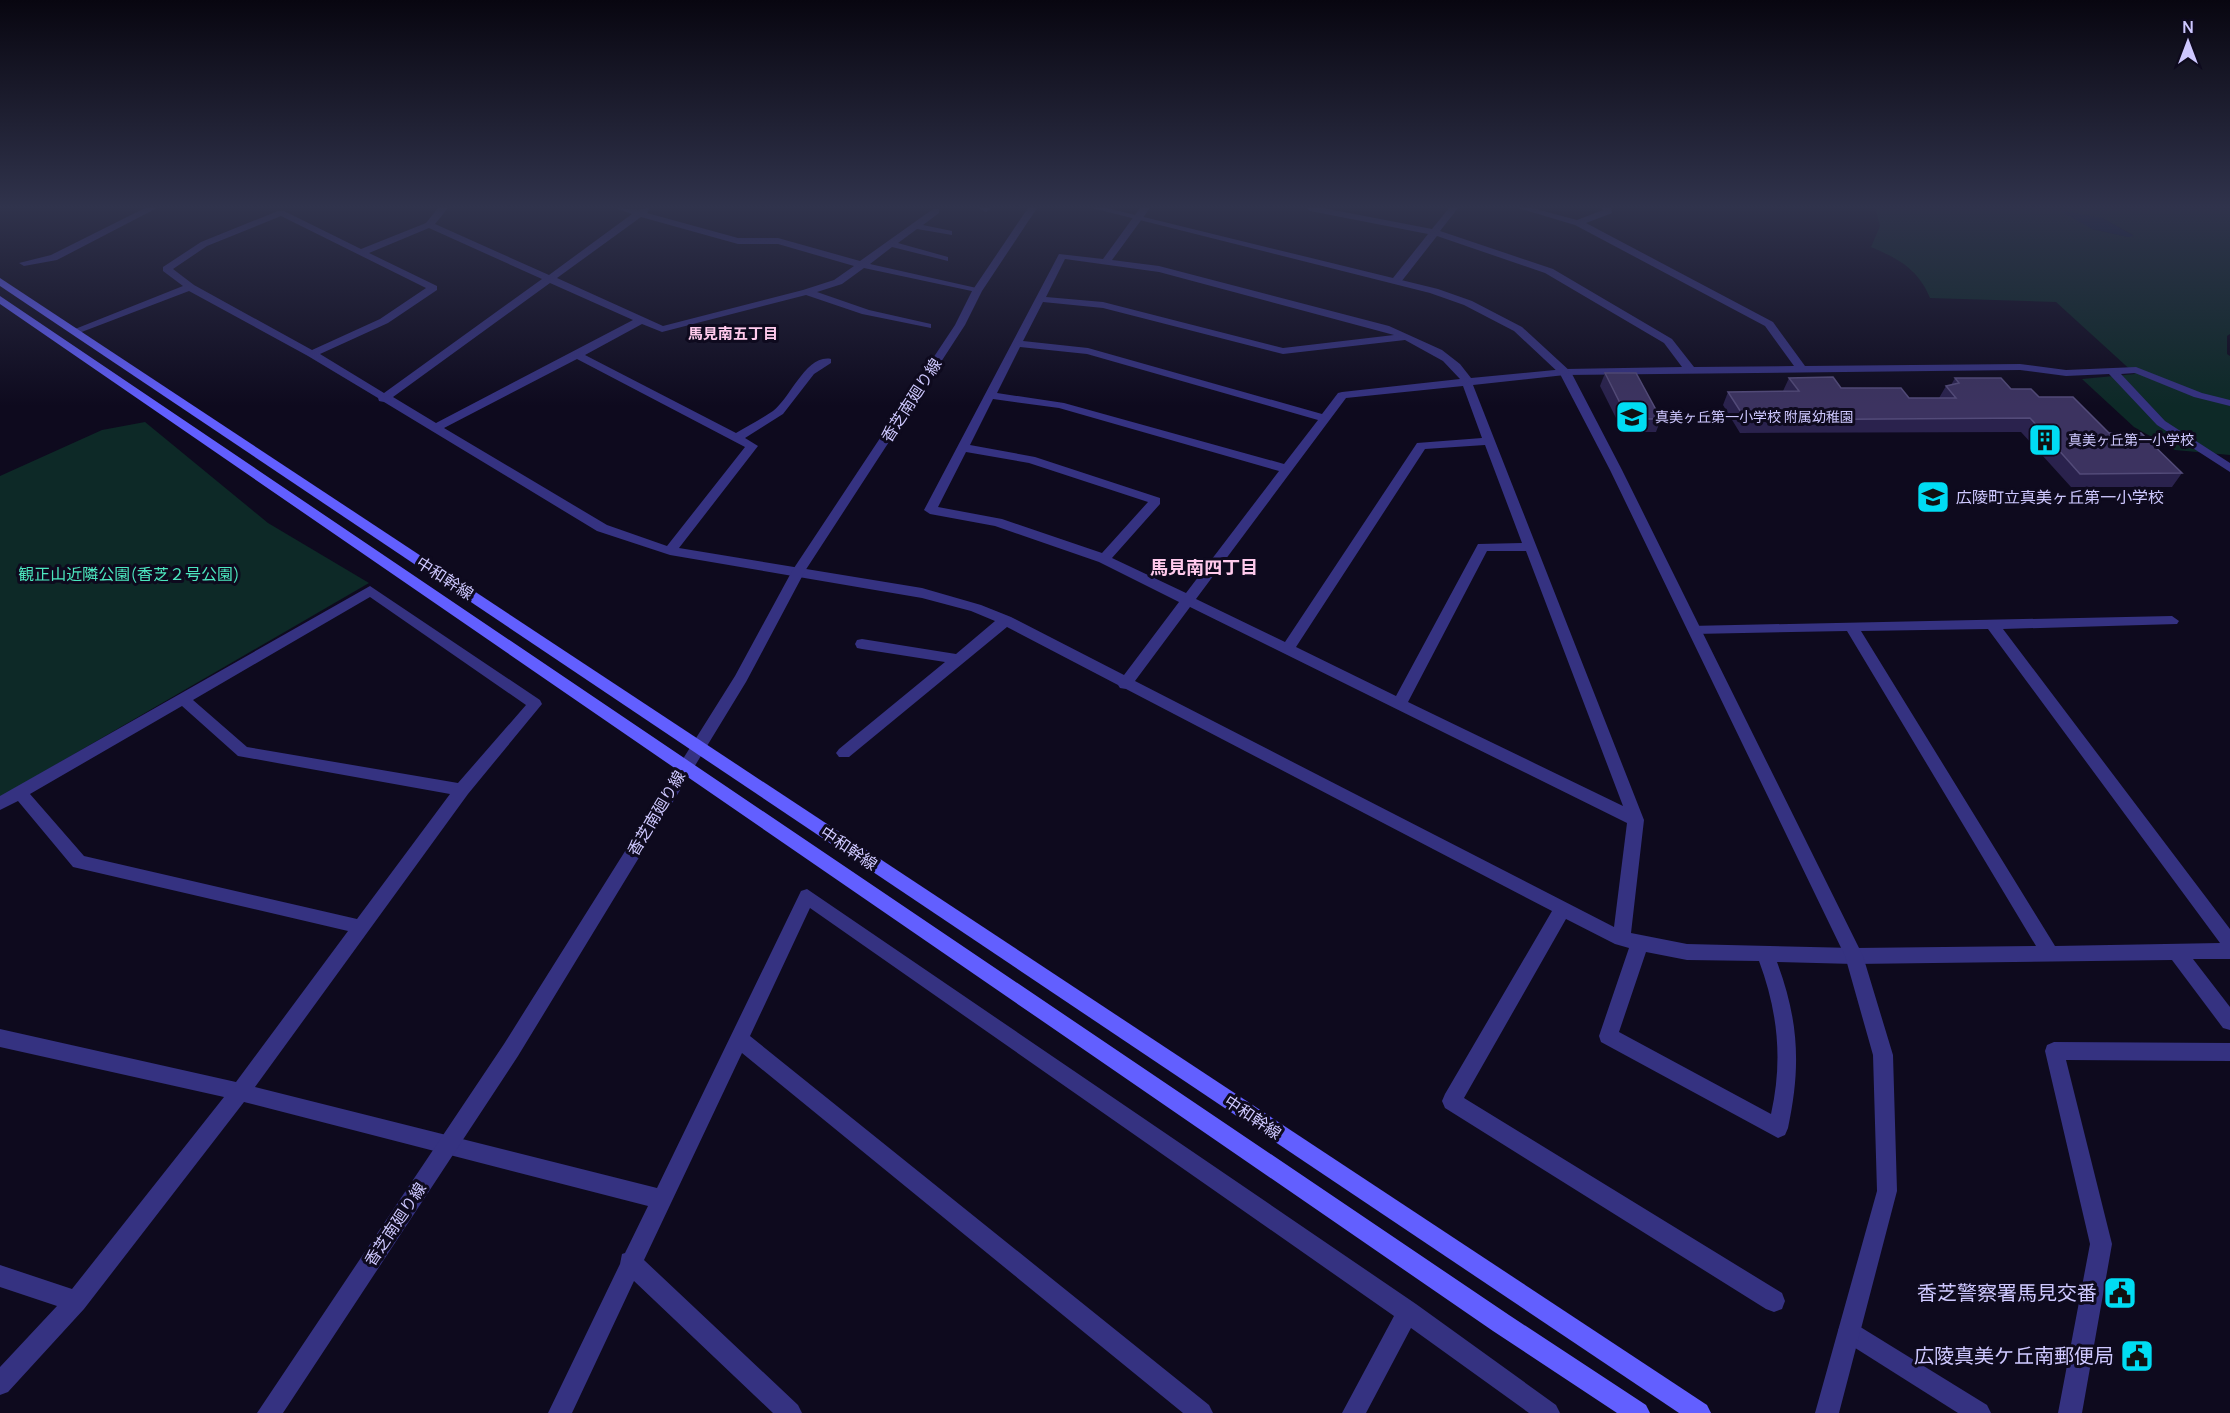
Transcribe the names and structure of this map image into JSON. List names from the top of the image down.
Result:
{
  "streets": {
    "main road": ["中和幹線"],
    "street": ["香芝南廻り線"]
  },
  "crossings": [
    ["香芝南廻り線", "中和幹線"]
  ],
  "districts": ["馬見南五丁目", "馬見南四丁目"],
  "parks": ["観正山近隣公園(香芝２号公園)"],
  "places": {
    "school or university": ["真美ヶ丘第一小学校 附属幼稚園", "広陵町立真美ヶ丘第一小学校"],
    "building": ["真美ヶ丘第一小学校"],
    "public building": ["香芝警察署馬見交番", "広陵真美ケ丘南郵便局"]
  },
  "north": "top"
}
